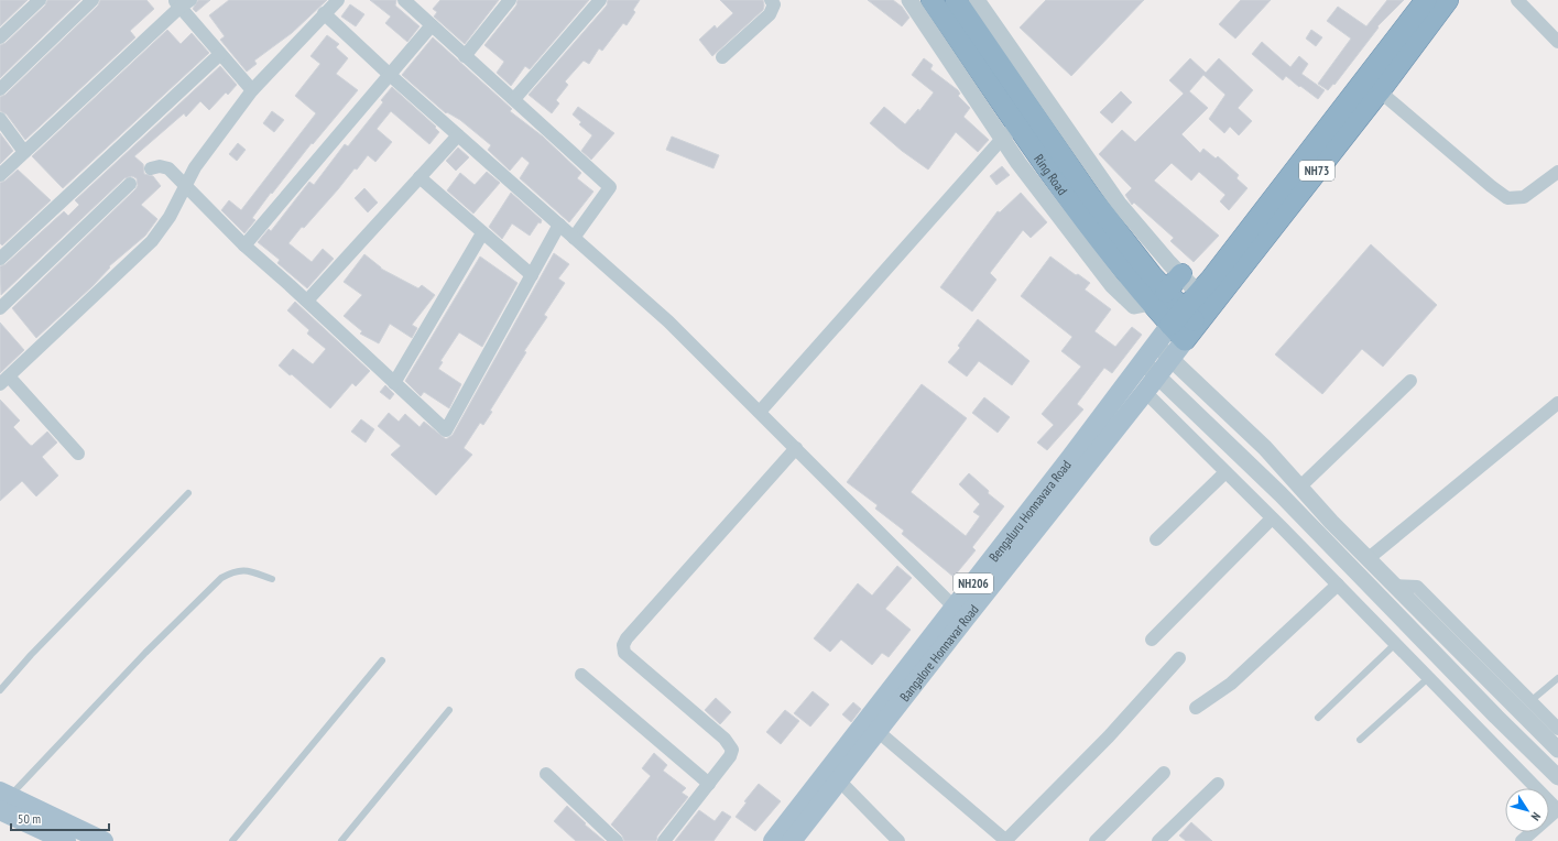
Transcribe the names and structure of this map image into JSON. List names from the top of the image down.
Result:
{
  "streets": {
    "highway": ["NH73", "Ring Road"],
    "main road": ["Bengaluru Honnavara Road", "NH206", "Bangalore Honnavar Road"]
  },
  "crossings": [
    ["NH73", "Ring Road"],
    ["NH73", "Bangalore Honnavar Road"],
    ["Ring Road", "Bangalore Honnavar Road"],
    ["Bengaluru Honnavara Road", "Bangalore Honnavar Road"]
  ],
  "scale_bar": "50 m",
  "north": "bottom right"
}
